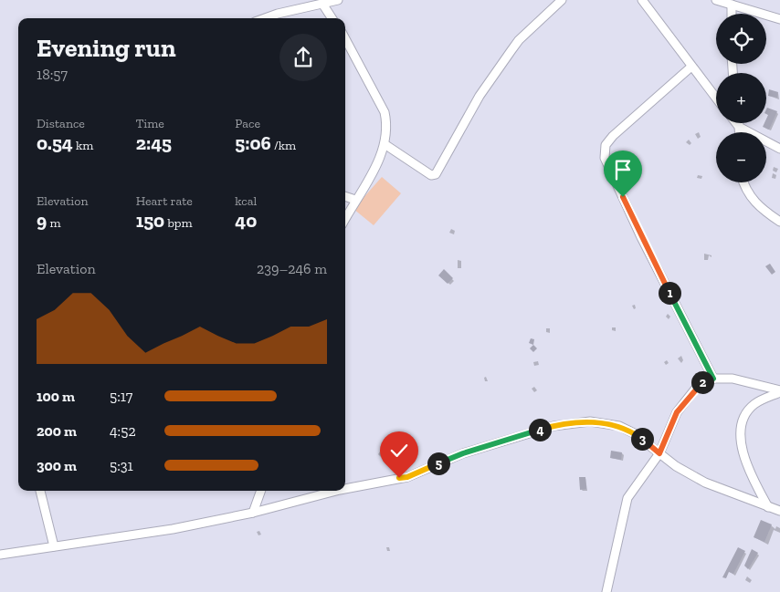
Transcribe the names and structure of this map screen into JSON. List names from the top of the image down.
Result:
{
  "page": {
    "map_buttons": ["+", "−"],
    "heading": ["Evening run", "18:57"],
    "stats": [
      ["Distance", "0.54 km"],
      ["Time", "2:45"],
      ["Pace", "5:06 /km"],
      ["Elevation", "9 m"],
      ["Heart rate", "150 bpm"],
      ["kcal", "40"]
    ],
    "chart": ["Elevation", "239–246 m"],
    "pins": [
      "1",
      "2",
      "4",
      "3",
      "5"
    ],
    "list": [
      {
        "name": "100 m",
        "note": "5:17"
      },
      {
        "name": "200 m",
        "note": "4:52"
      },
      {
        "name": "300 m",
        "note": "5:31"
      }
    ]
  }
}
